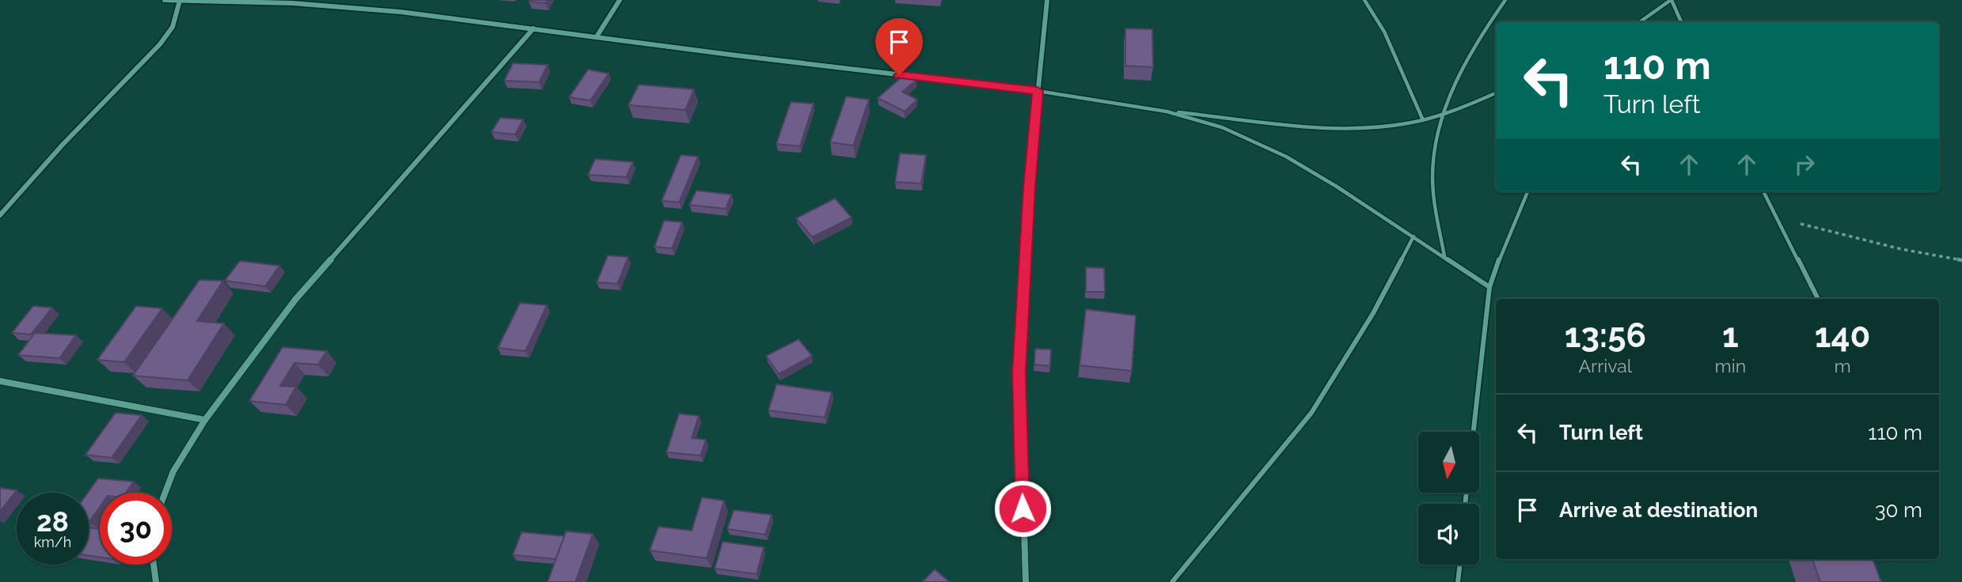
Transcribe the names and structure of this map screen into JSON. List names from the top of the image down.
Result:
{
  "north": "bottom",
  "page": {
    "turn": ["110 m", "Turn left"],
    "eta": [
      "13:56",
      "Arrival",
      "1",
      "min",
      "140",
      "m"
    ],
    "list": [
      {
        "name": "Turn left",
        "value": "110 m"
      },
      {
        "name": "Arrive at destination",
        "value": "30 m"
      }
    ],
    "speed": "28 km/h",
    "limit": "30"
  }
}
